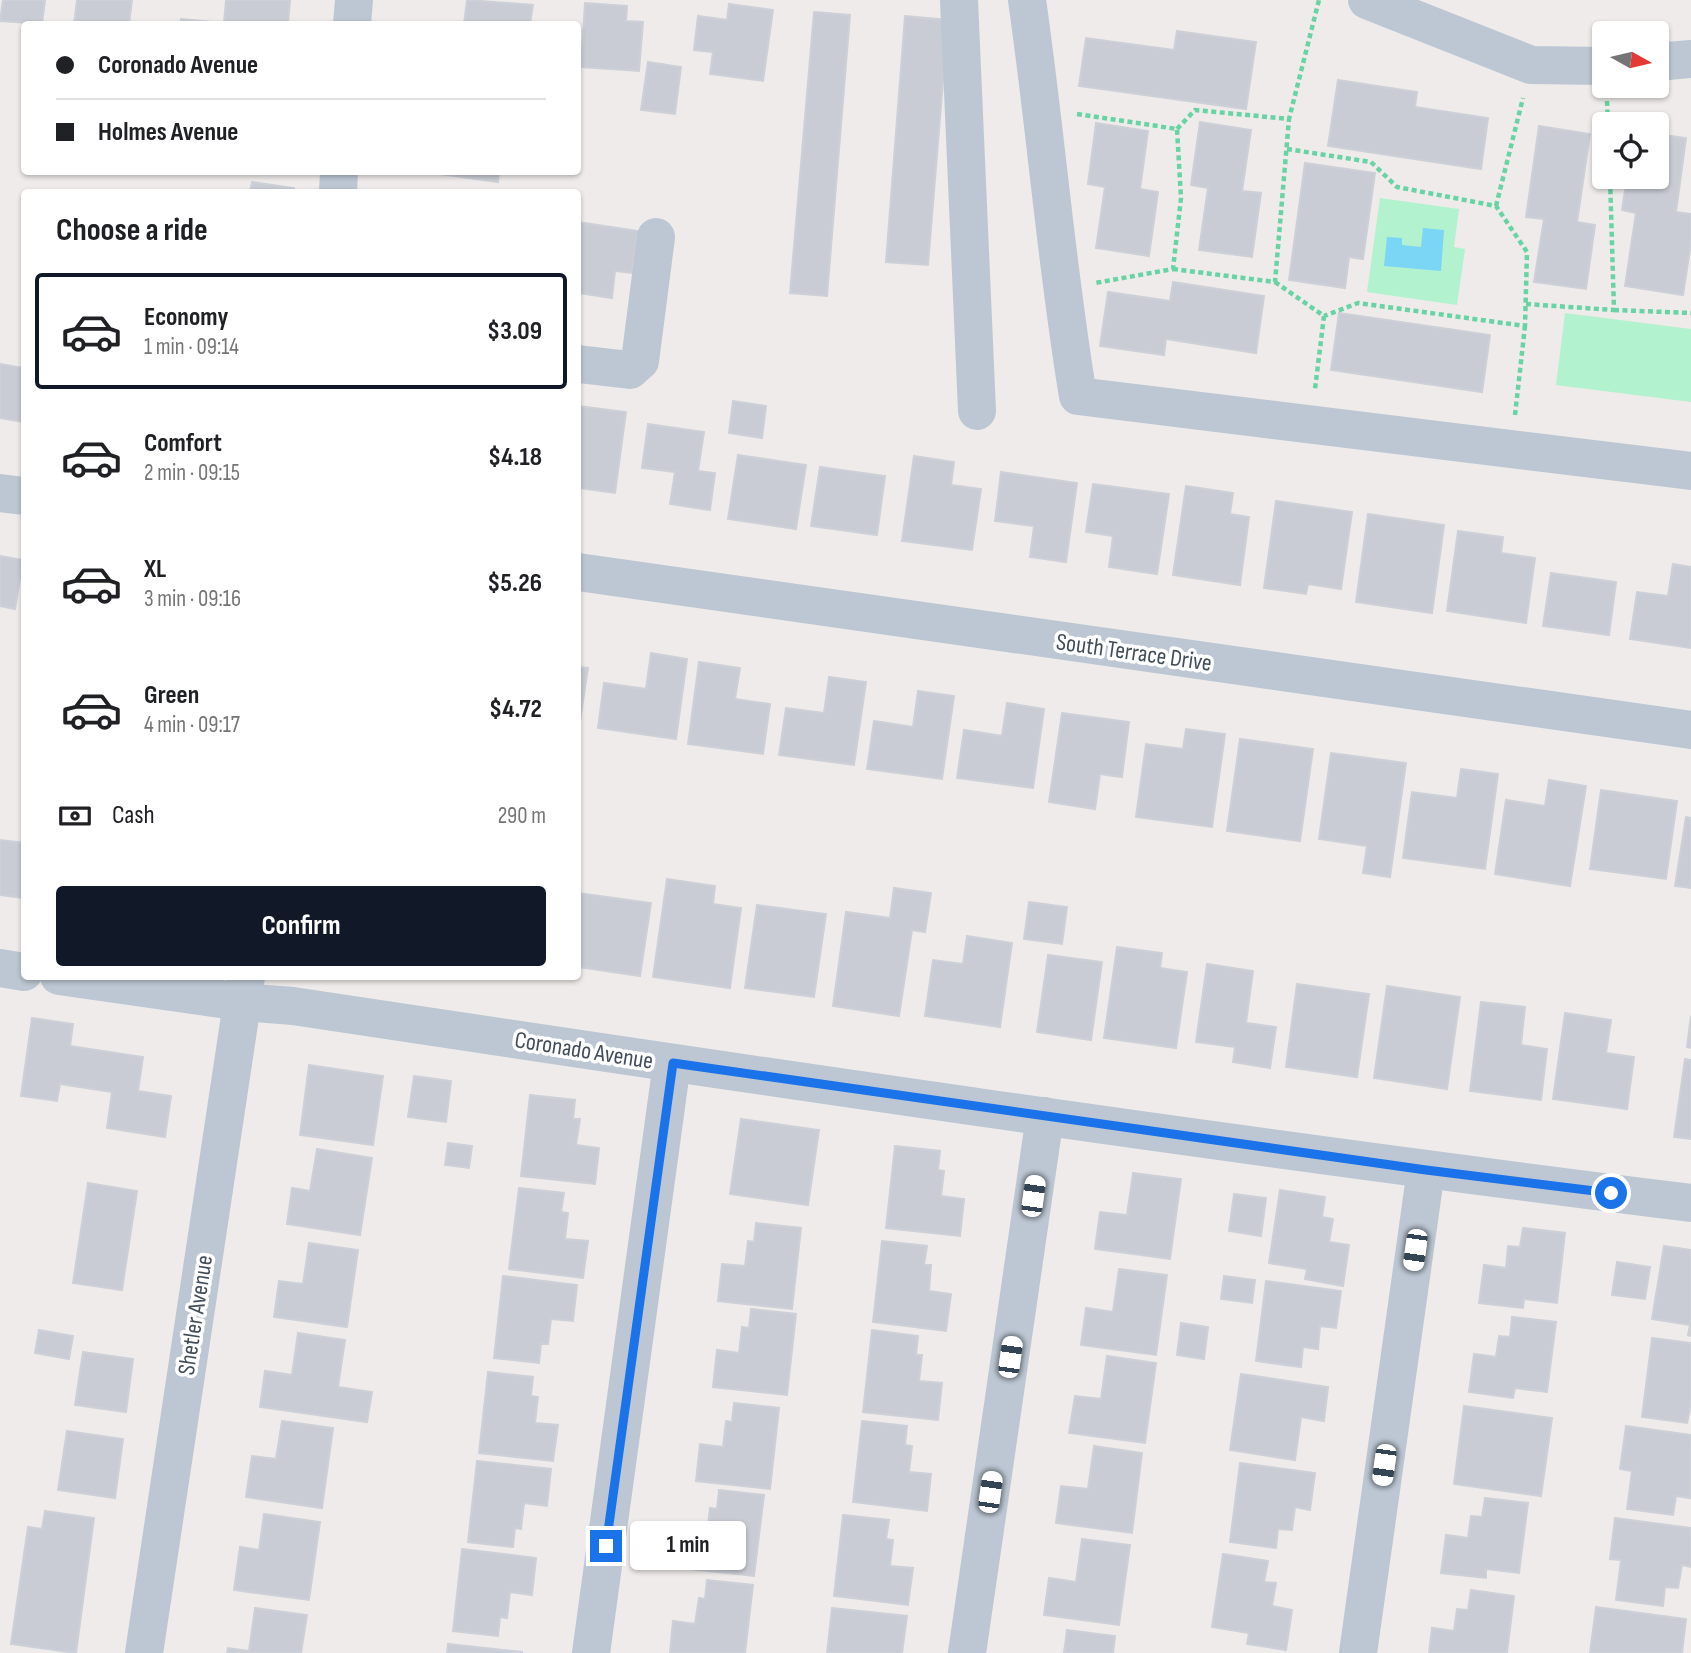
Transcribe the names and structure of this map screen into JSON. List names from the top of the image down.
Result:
{
  "streets": {
    "street": ["South Terrace Drive", "Coronado Avenue", "Shetler Avenue"]
  },
  "crossings": [
    ["Coronado Avenue", "Shetler Avenue"]
  ],
  "north": "right",
  "page": {
    "banner": ["Coronado Avenue", "Holmes Avenue"],
    "heading": "Choose a ride",
    "list": [
      {
        "name": "Economy",
        "note": "1 min · 09:14",
        "value": "$3.09"
      },
      {
        "name": "Comfort",
        "note": "2 min · 09:15",
        "value": "$4.18"
      },
      {
        "name": "XL",
        "note": "3 min · 09:16",
        "value": "$5.26"
      },
      {
        "name": "Green",
        "note": "4 min · 09:17",
        "value": "$4.72"
      }
    ],
    "pay": ["Cash", "290 m"],
    "buttons": "Confirm",
    "bubble": "1 min"
  }
}
